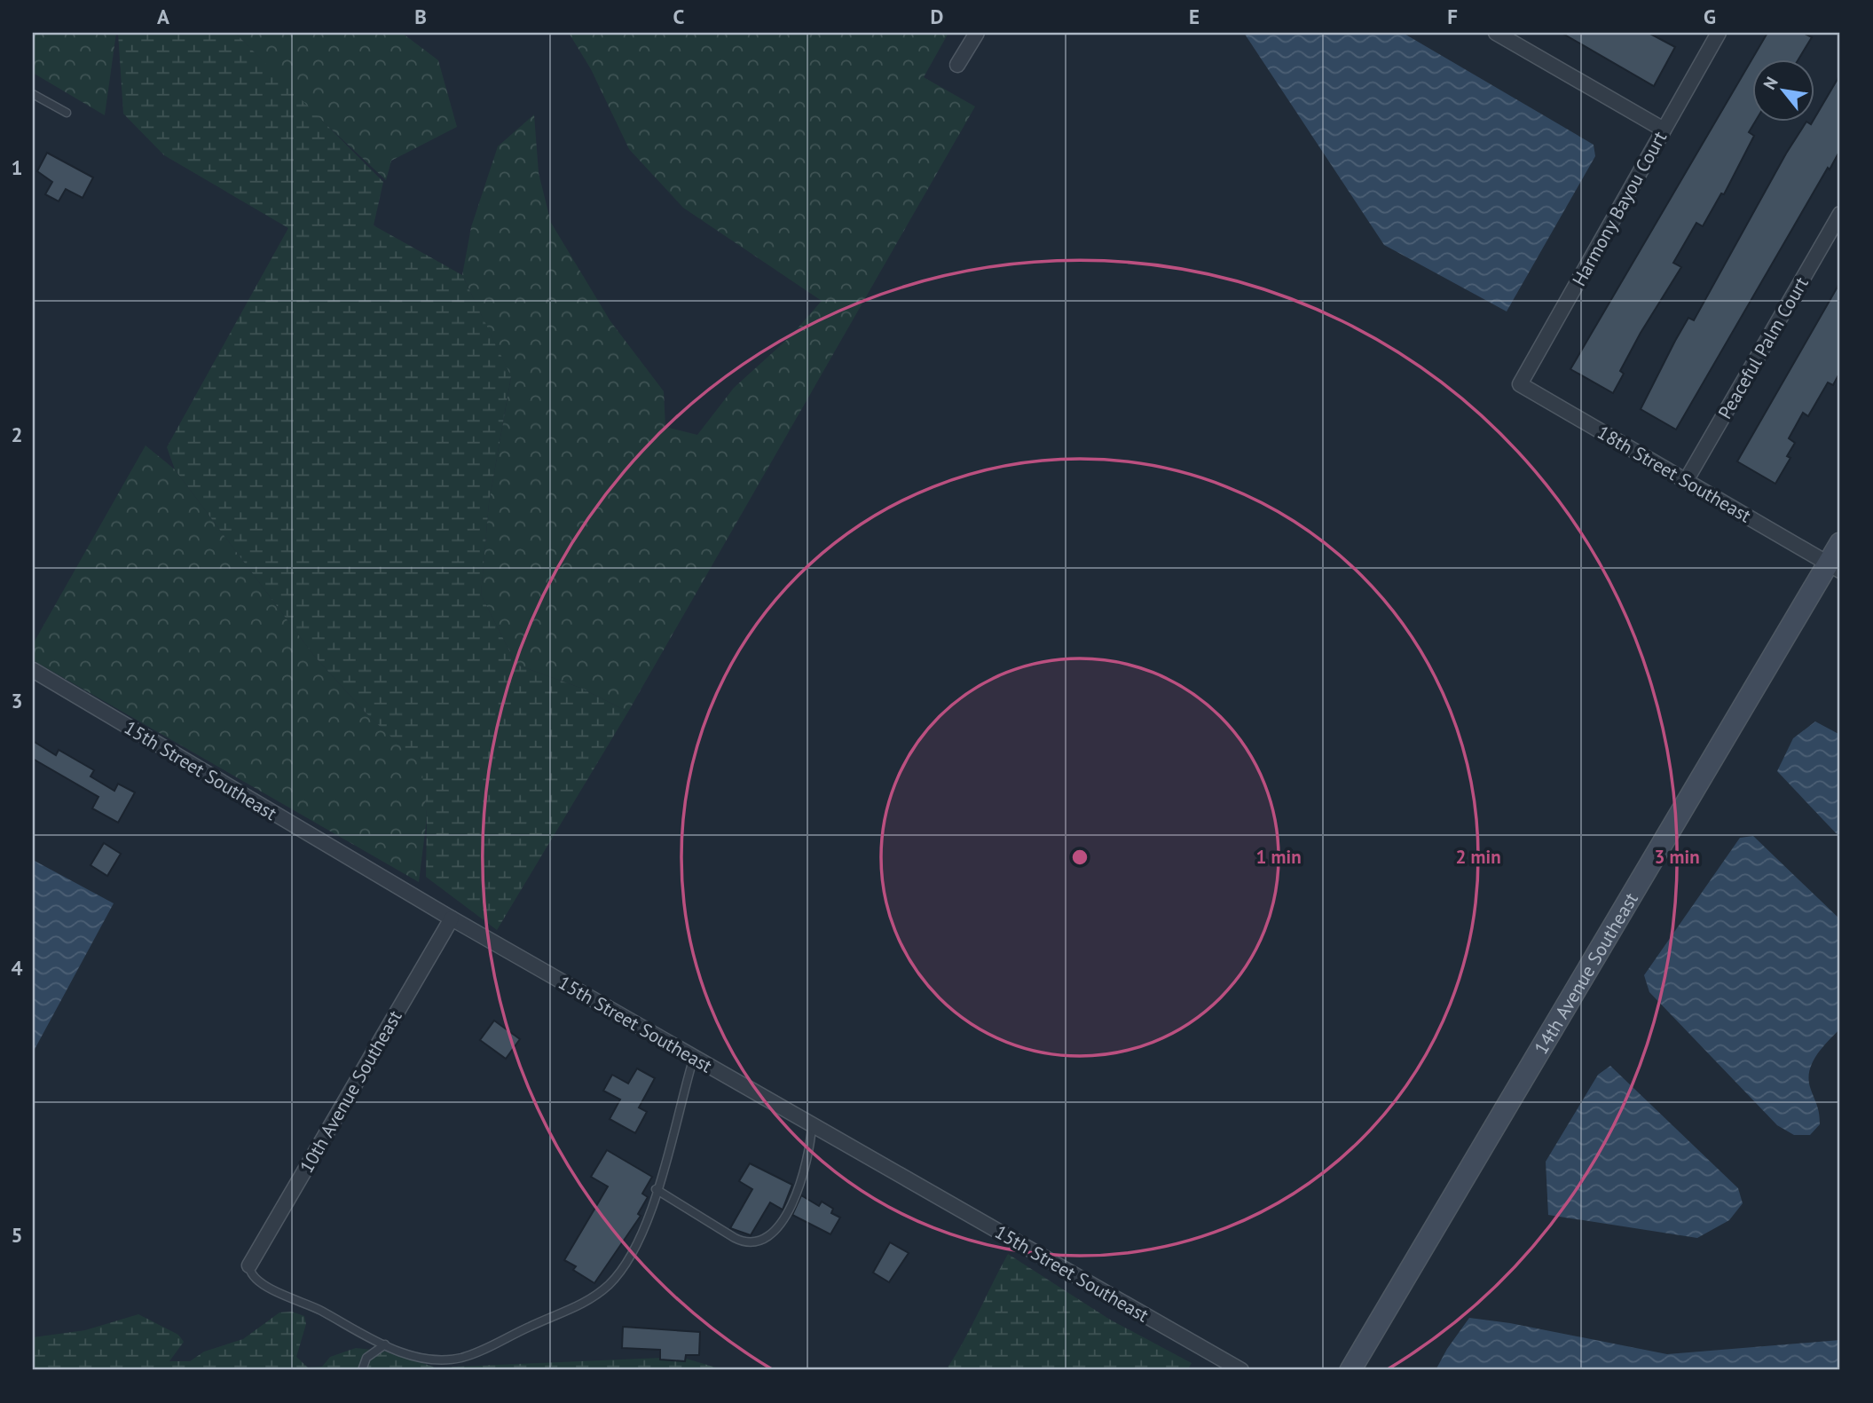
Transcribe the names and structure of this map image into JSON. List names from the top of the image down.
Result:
{
  "streets": {
    "street": [
      "Harmony Bayou Court",
      "Peaceful Palm Court",
      "18th Street Southeast",
      "15th Street Southeast",
      "14th Avenue Southeast",
      "10th Avenue Southeast"
    ]
  },
  "crossings": [
    ["Harmony Bayou Court", "18th Street Southeast"],
    ["Peaceful Palm Court", "18th Street Southeast"],
    ["18th Street Southeast", "14th Avenue Southeast"],
    ["15th Street Southeast", "10th Avenue Southeast"]
  ],
  "north": "top left",
  "grid": {
    "columns": [
      "A",
      "B",
      "C",
      "D",
      "E",
      "F",
      "G"
    ],
    "rows": [
      "1",
      "2",
      "3",
      "4",
      "5"
    ]
  },
  "rings": ["1 min", "2 min", "3 min"]
}
